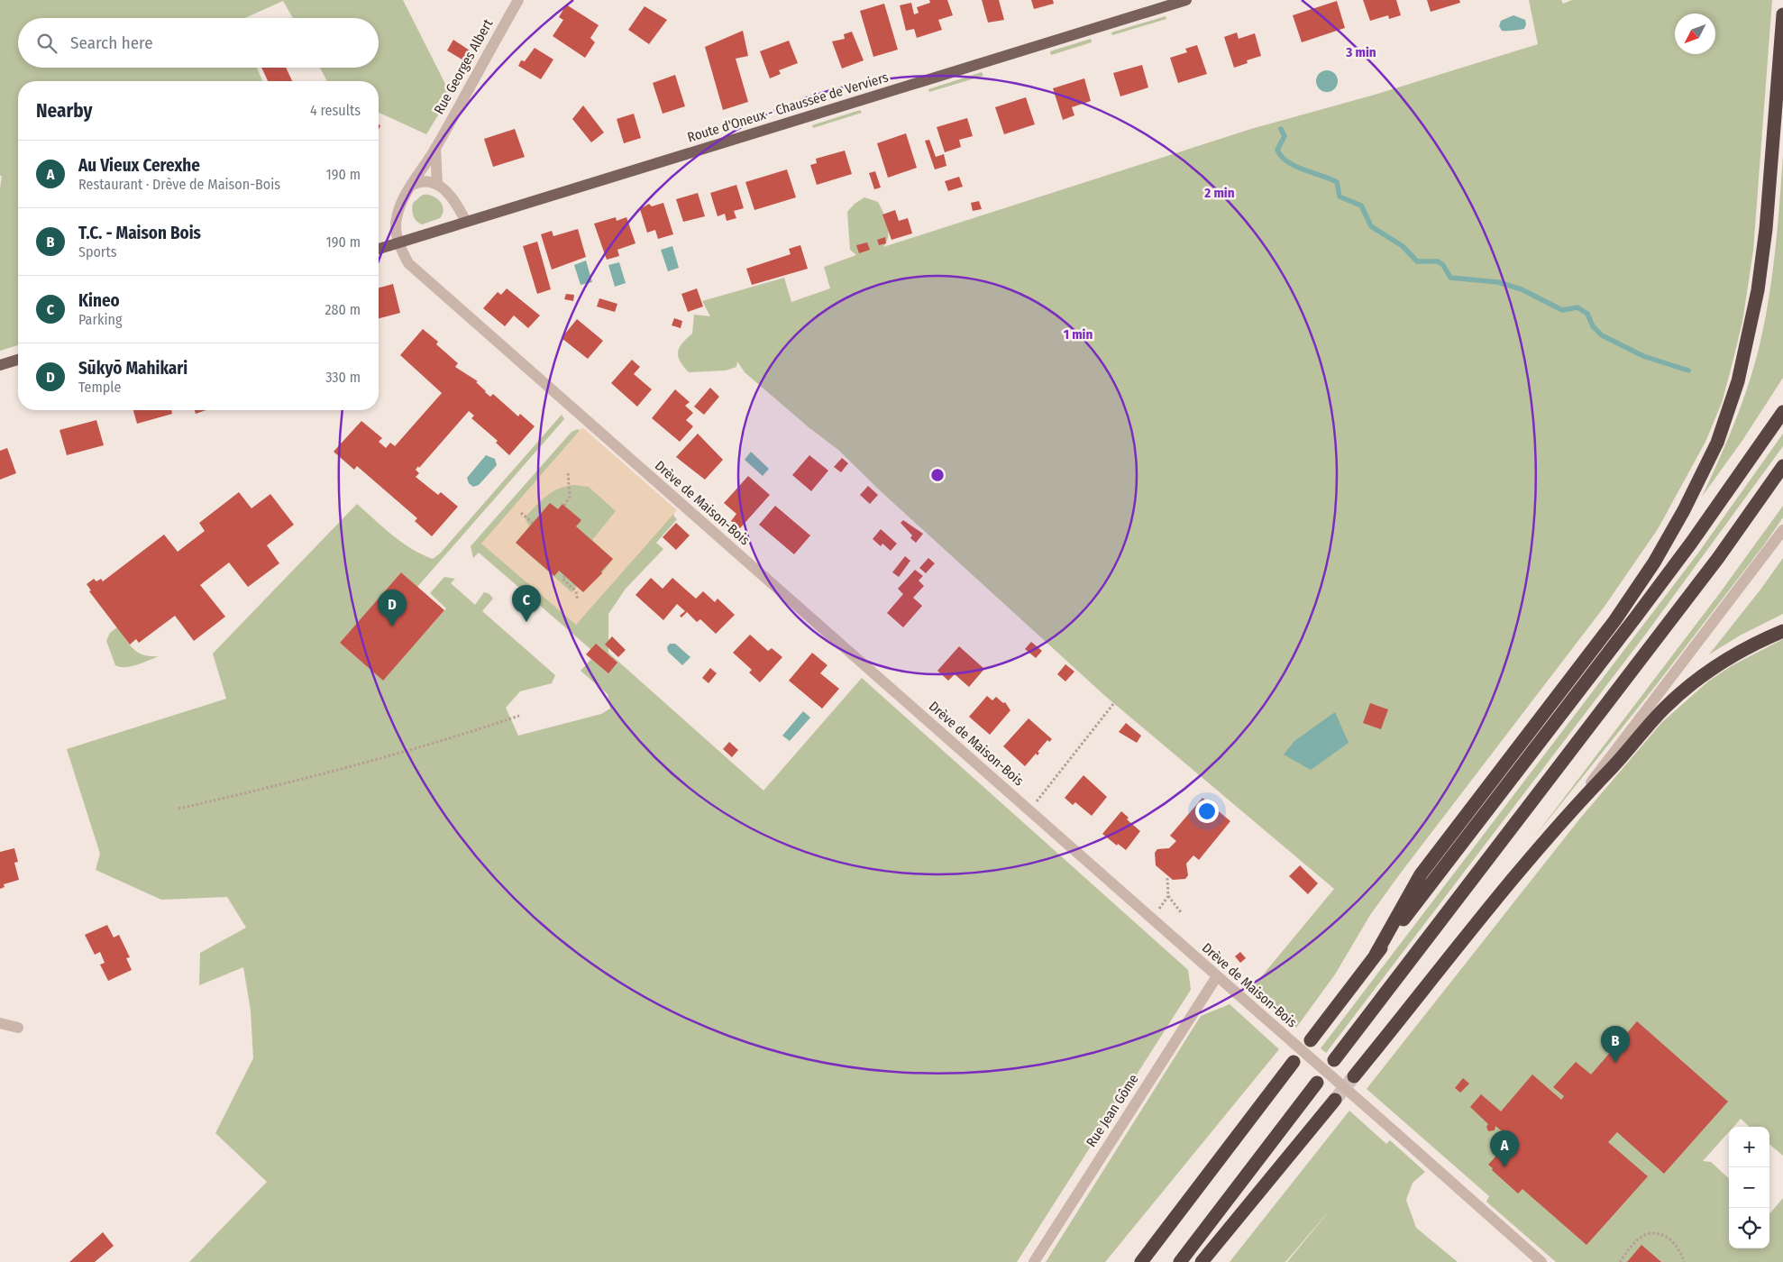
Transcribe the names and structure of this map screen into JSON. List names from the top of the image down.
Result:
{
  "streets": {
    "main road": ["Route d'Oneux - Chaussée de Verviers"],
    "street": ["Rue Georges Albert", "Drève de Maison-Bois", "Rue Jean Gôme"]
  },
  "crossings": [
    ["Rue Georges Albert", "Route d'Oneux - Chaussée de Verviers"],
    ["Rue Georges Albert", "Drève de Maison-Bois"],
    ["Route d'Oneux - Chaussée de Verviers", "Drève de Maison-Bois"],
    ["Drève de Maison-Bois", "Rue Jean Gôme"]
  ],
  "north": "bottom left",
  "page": {
    "search": "Search here",
    "heading": ["Nearby", "4 results"],
    "list": [
      {
        "mark": "A",
        "name": "Au Vieux Cerexhe",
        "note": "Restaurant · Drève de Maison-Bois",
        "value": "190 m"
      },
      {
        "mark": "B",
        "name": "T.C. - Maison Bois",
        "note": "Sports",
        "value": "190 m"
      },
      {
        "mark": "C",
        "name": "Kineo",
        "note": "Parking",
        "value": "280 m"
      },
      {
        "mark": "D",
        "name": "Sūkyō Mahikari",
        "note": "Temple",
        "value": "330 m"
      }
    ],
    "pins": [
      "C",
      "D",
      "B",
      "A"
    ],
    "map_buttons": ["+", "−"]
  },
  "rings": ["3 min", "2 min", "1 min"]
}
